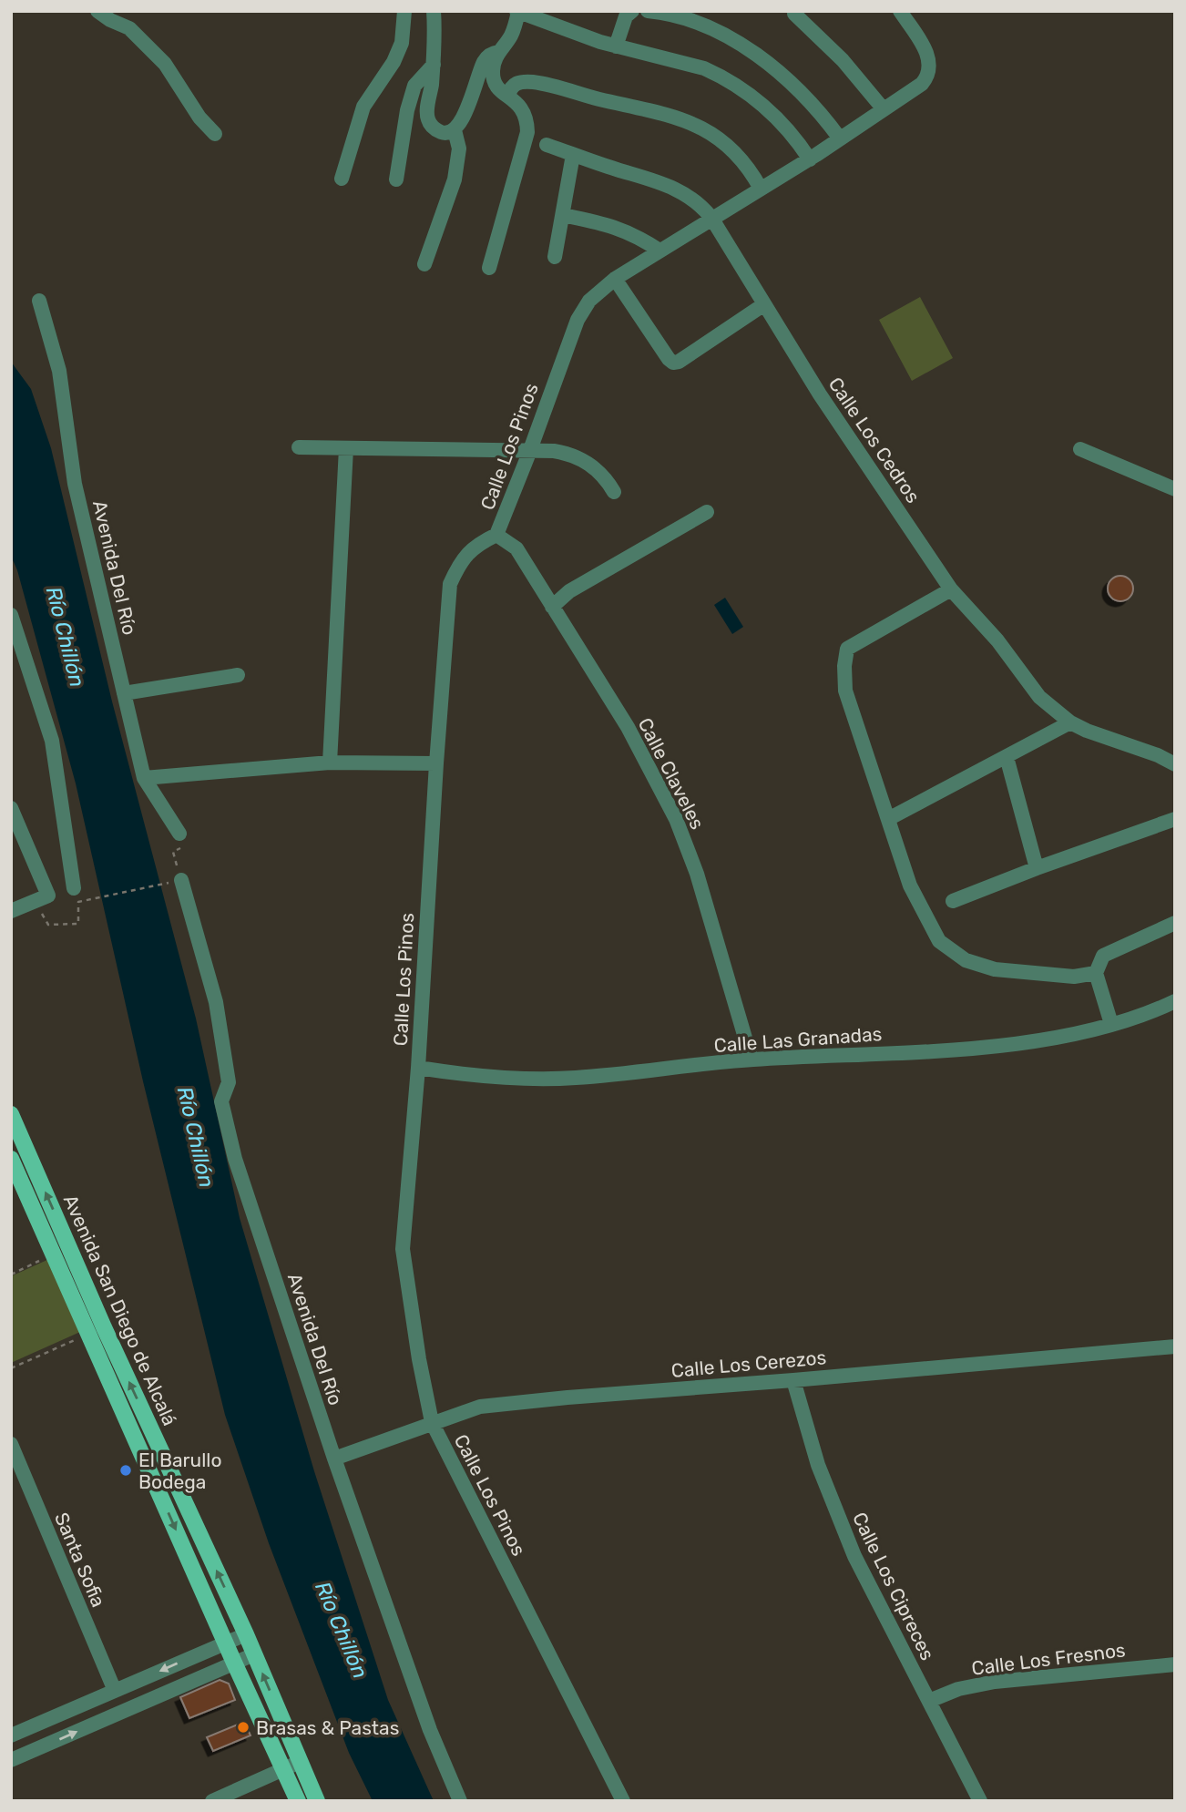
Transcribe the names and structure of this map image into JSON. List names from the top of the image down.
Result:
{
  "streets": {
    "main road": ["Avenida San Diego de Alcalá"],
    "street": [
      "Calle Los Cedros",
      "Calle Los Pinos",
      "Avenida Del Río",
      "Calle Claveles",
      "Calle Las Granadas",
      "Calle Los Cerezos",
      "Santa Sofia",
      "Calle Los Cipreces",
      "Calle Los Fresnos"
    ]
  },
  "crossings": [
    ["Calle Los Cedros", "Calle Los Pinos"],
    ["Calle Los Pinos", "Calle Claveles"],
    ["Calle Los Pinos", "Calle Las Granadas"],
    ["Calle Los Pinos", "Calle Los Cerezos"],
    ["Avenida Del Río", "Calle Los Cerezos"],
    ["Calle Claveles", "Calle Las Granadas"],
    ["Calle Los Cerezos", "Calle Los Cipreces"],
    ["Calle Los Cipreces", "Calle Los Fresnos"]
  ],
  "water": ["Río Chillón"],
  "places": ["El Barullo Bodega", "Brasas & Pastas"]
}
